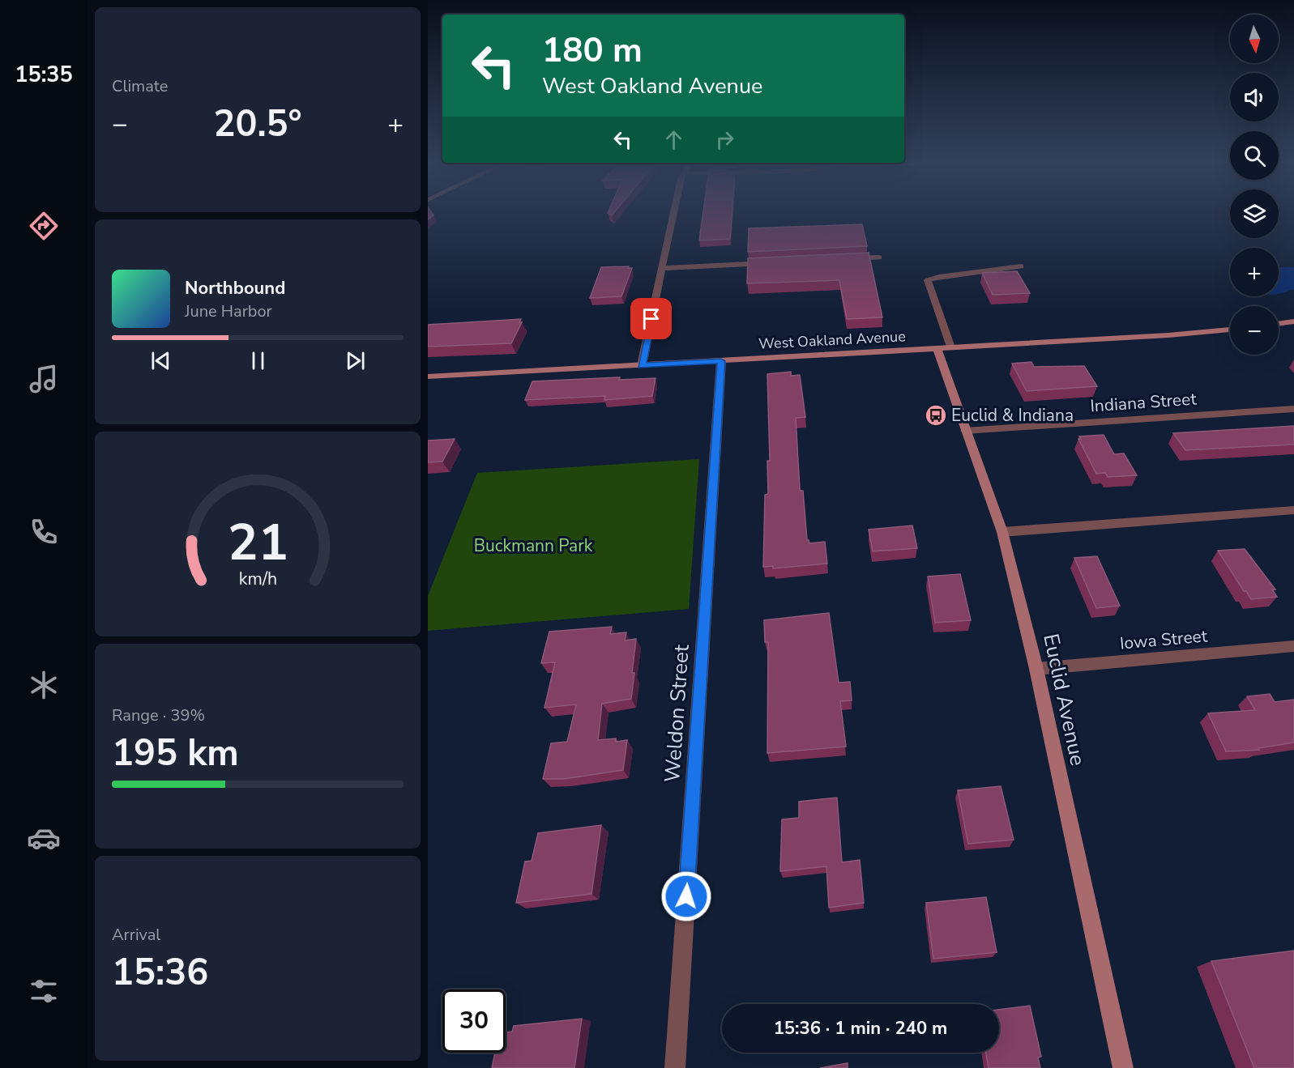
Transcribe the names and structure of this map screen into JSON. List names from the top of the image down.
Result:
{
  "streets": {
    "main road": ["West Oakland Avenue", "Euclid Avenue"],
    "street": ["Indiana Street", "Iowa Street", "Weldon Street"]
  },
  "crossings": [
    ["West Oakland Avenue", "Euclid Avenue"],
    ["West Oakland Avenue", "Weldon Street"],
    ["Indiana Street", "Euclid Avenue"],
    ["Iowa Street", "Euclid Avenue"]
  ],
  "parks": ["Buckmann Park"],
  "places": {
    "bus stop": ["Euclid & Indiana"]
  },
  "north": "bottom",
  "page": {
    "tabs": "15:35",
    "tile": [
      "Climate",
      ["Range · 39%", "195 km"],
      ["Arrival", "15:36"]
    ],
    "map_buttons": ["+", "−"],
    "turn": ["180 m", "West Oakland Avenue"],
    "heat": ["−", "20.5°", "+"],
    "song": ["Northbound", "June Harbor"],
    "limit": "30",
    "trip": "15:36 · 1 min · 240 m",
    "gauge": ["21", "km/h"]
  }
}
